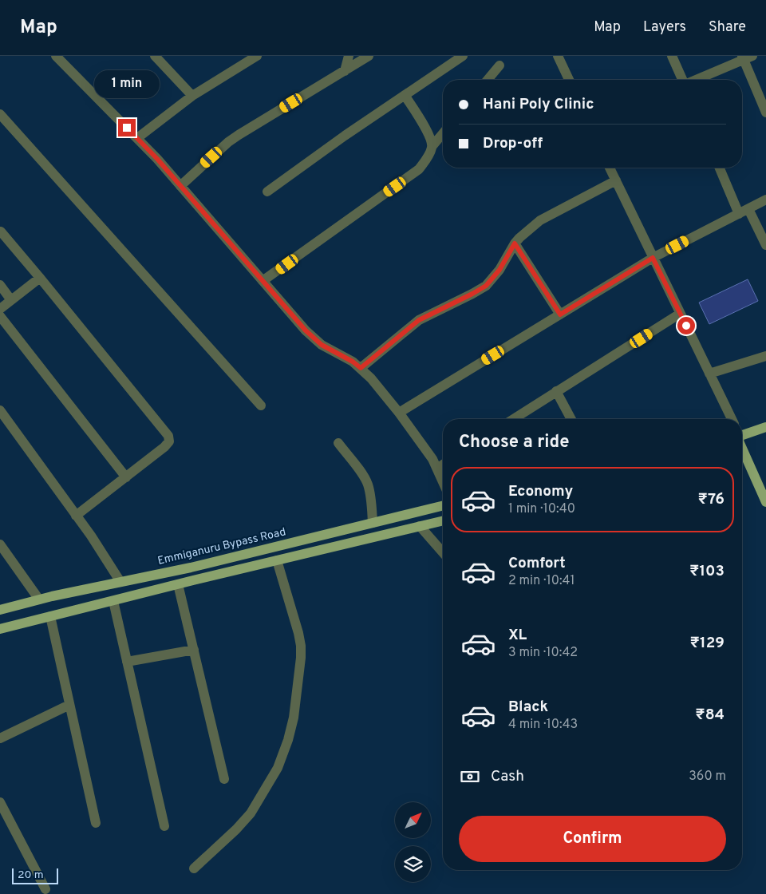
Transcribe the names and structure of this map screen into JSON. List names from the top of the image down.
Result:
{
  "streets": {
    "main road": ["Emmiganuru Bypass Road"]
  },
  "scale_bar": "20 m",
  "north": "top right",
  "page": {
    "header": "Map",
    "nav": ["Map", "Layers", "Share"],
    "bubble": "1 min",
    "banner": ["Hani Poly Clinic", "Drop-off"],
    "heading": "Choose a ride",
    "list": [
      {
        "name": "Economy",
        "note": "1 min · 10:40",
        "value": "₹76"
      },
      {
        "name": "Comfort",
        "note": "2 min · 10:41",
        "value": "₹103"
      },
      {
        "name": "XL",
        "note": "3 min · 10:42",
        "value": "₹129"
      },
      {
        "name": "Black",
        "note": "4 min · 10:43",
        "value": "₹84"
      }
    ],
    "pay": ["Cash", "360 m"],
    "buttons": "Confirm",
    "scale": "20 m"
  }
}
